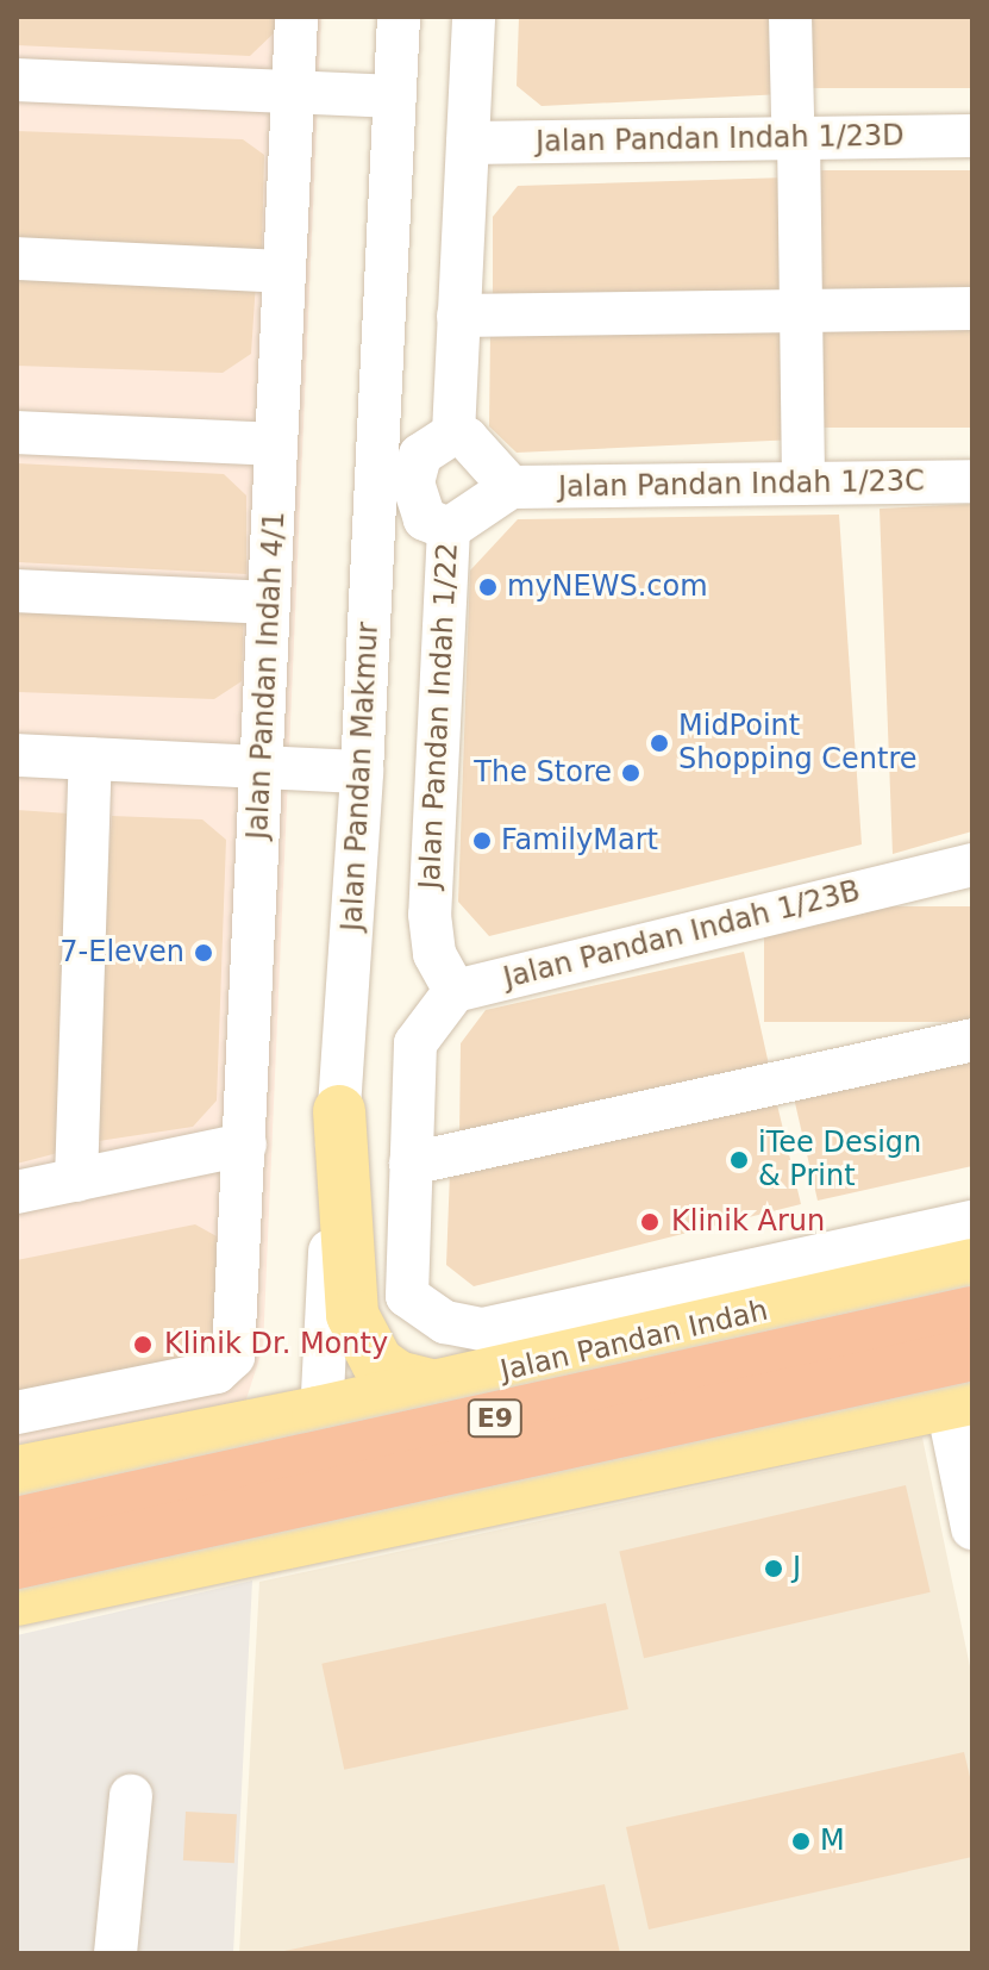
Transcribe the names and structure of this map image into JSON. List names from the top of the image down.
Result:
{
  "streets": {
    "highway": ["E9"],
    "main road": ["Jalan Pandan Indah"],
    "street": [
      "Jalan Pandan Indah 1/23D",
      "Jalan Pandan Indah 1/23C",
      "Jalan Pandan Indah 4/1",
      "Jalan Pandan Indah 1/22",
      "Jalan Pandan Makmur",
      "Jalan Pandan Indah 1/23B"
    ]
  },
  "crossings": [
    ["Jalan Pandan Indah 1/22", "Jalan Pandan Makmur"],
    ["Jalan Pandan Indah 1/22", "Jalan Pandan Indah 1/23B"],
    ["Jalan Pandan Makmur", "Jalan Pandan Indah"]
  ],
  "places": [
    "myNEWS.com",
    "MidPoint Shopping Centre",
    "The Store",
    "FamilyMart",
    "7-Eleven",
    "iTee Design & Print",
    "Klinik Arun",
    "Klinik Dr. Monty",
    "J",
    "M"
  ]
}
